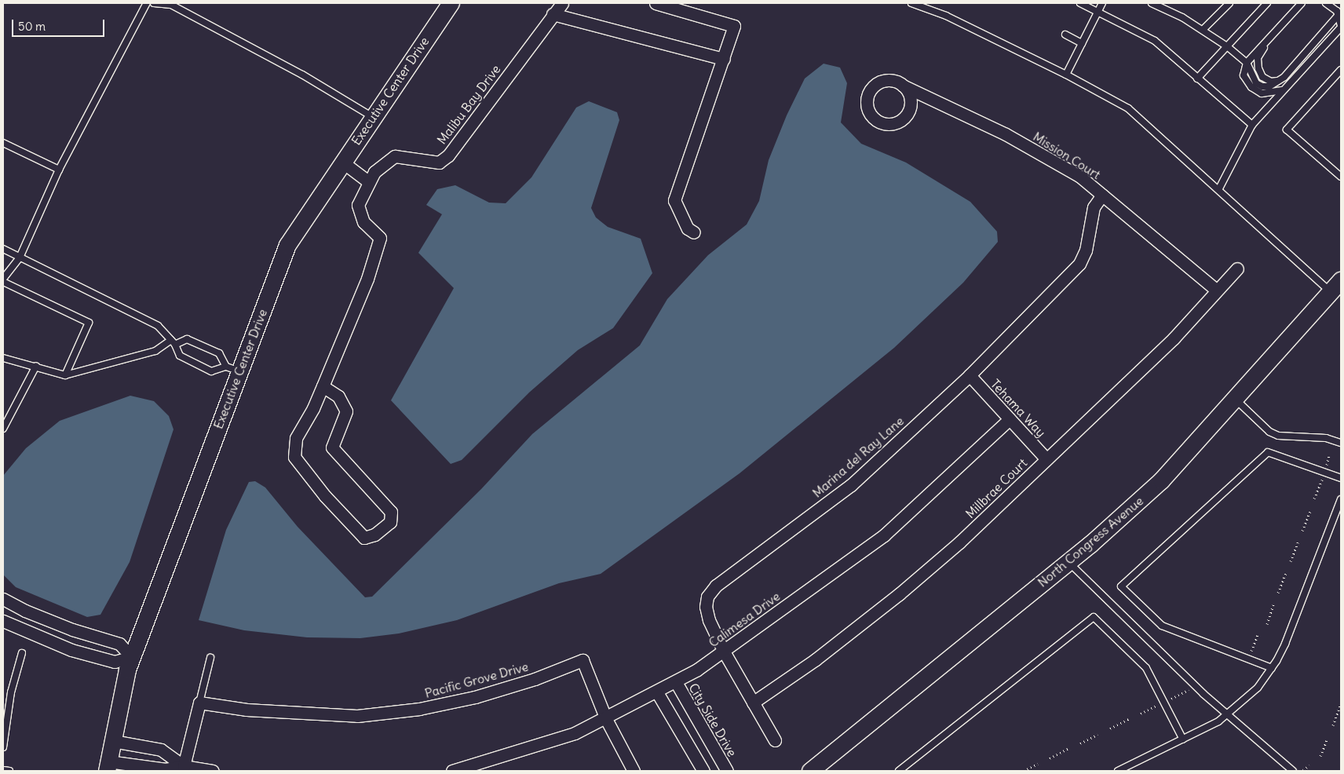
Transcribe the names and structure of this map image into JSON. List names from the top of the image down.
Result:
{
  "streets": {
    "street": [
      "Executive Center Drive",
      "Malibu Bay Drive",
      "Mission Court",
      "Tehama Way",
      "Marina del Ray Lane",
      "Millbrae Court",
      "North Congress Avenue",
      "Calimesa Drive",
      "Pacific Grove Drive",
      "City Side Drive"
    ]
  },
  "crossings": [
    ["Mission Court", "Marina del Ray Lane"],
    ["Mission Court", "Millbrae Court"],
    ["Tehama Way", "Marina del Ray Lane"],
    ["Tehama Way", "Millbrae Court"],
    ["Tehama Way", "Calimesa Drive"],
    ["Marina del Ray Lane", "Millbrae Court"],
    ["Marina del Ray Lane", "Calimesa Drive"],
    ["Calimesa Drive", "Pacific Grove Drive"],
    ["Calimesa Drive", "City Side Drive"]
  ],
  "scale_bar": "50 m"
}
